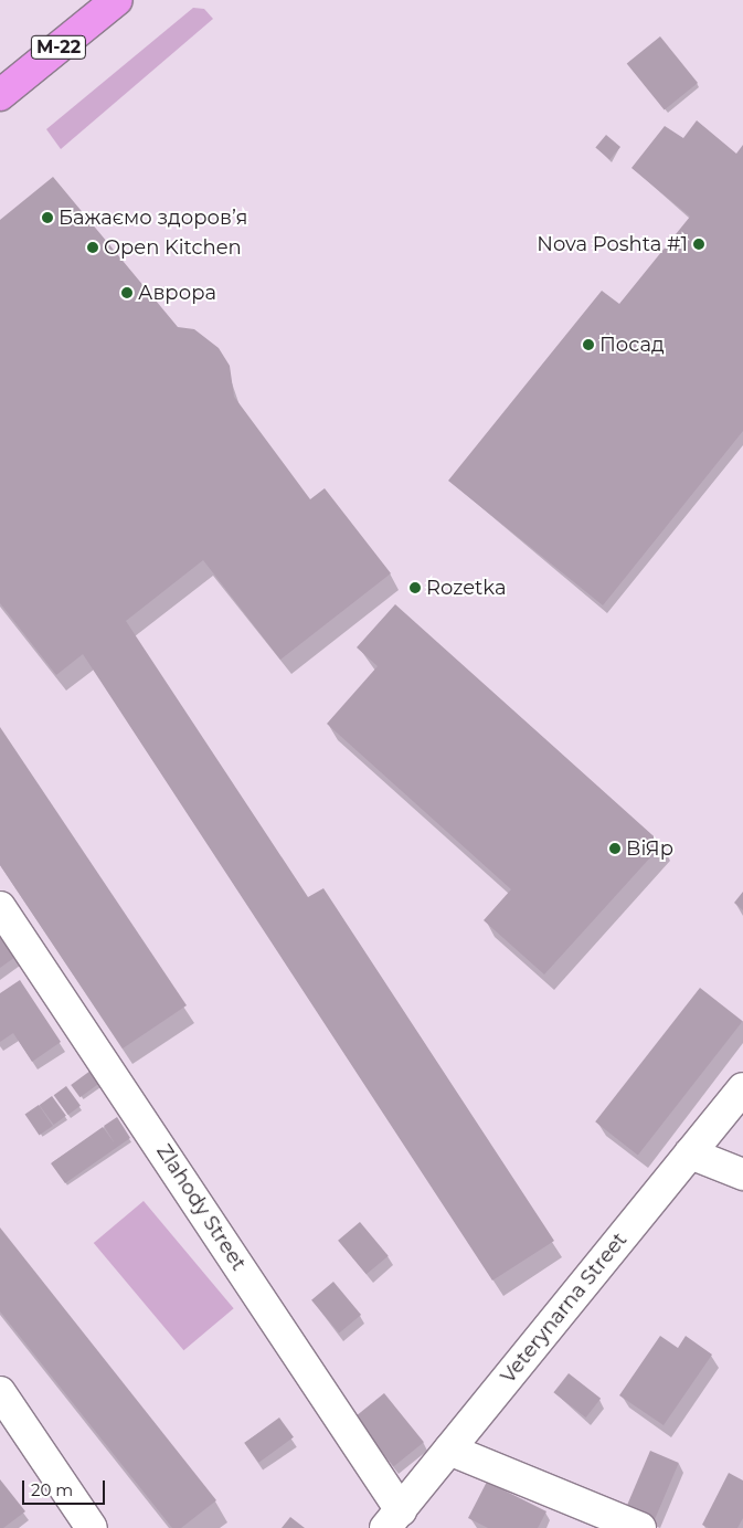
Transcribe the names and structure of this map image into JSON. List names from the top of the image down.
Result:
{
  "streets": {
    "highway": ["М-22"],
    "street": ["Zlahody Street", "Veterynarna Street"]
  },
  "crossings": [
    ["Zlahody Street", "Veterynarna Street"]
  ],
  "places": [
    "Бажаємо здоровʼя",
    "Nova Poshta #1",
    "Open Kitchen",
    "Аврора",
    "Посад",
    "Rozetka",
    "ВіЯр"
  ],
  "scale_bar": "20 m"
}
